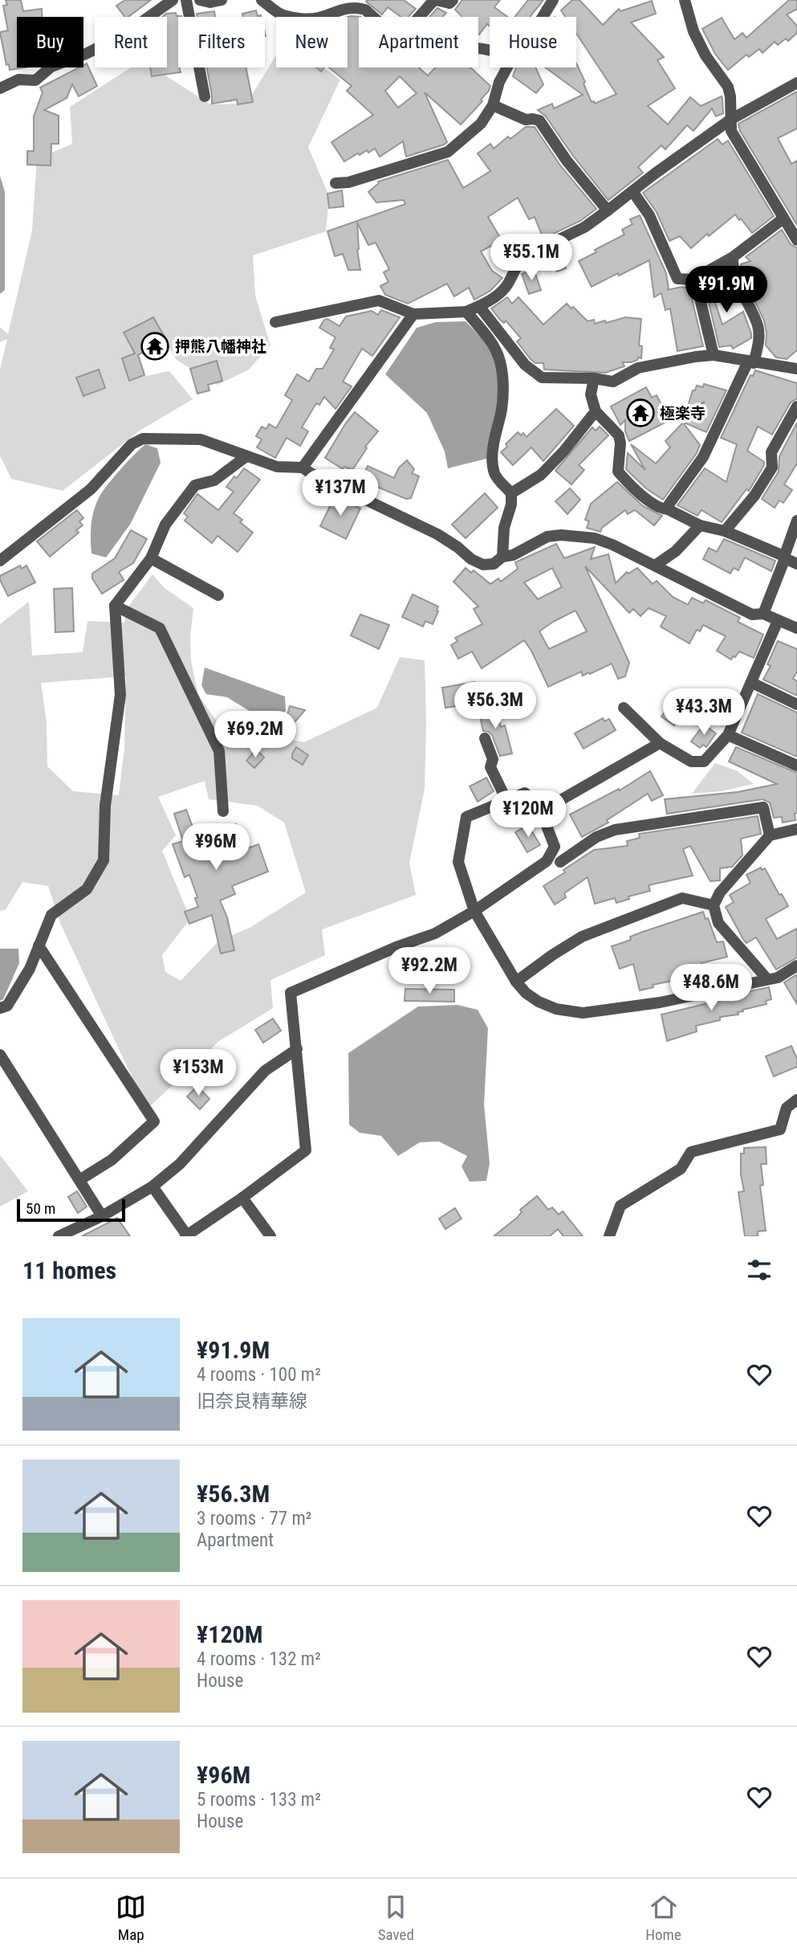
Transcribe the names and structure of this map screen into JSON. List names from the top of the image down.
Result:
{
  "places": {
    "temple": ["押熊八幡神社", "極楽寺"]
  },
  "scale_bar": "50 m",
  "page": {
    "chip": [
      "Buy",
      "Rent",
      "Filters",
      "New",
      "Apartment",
      "House"
    ],
    "price": [
      "¥55.1M",
      "¥91.9M",
      "¥137M",
      "¥56.3M",
      "¥43.3M",
      "¥69.2M",
      "¥120M",
      "¥96M",
      "¥92.2M",
      "¥48.6M",
      "¥153M"
    ],
    "scale": "50 m",
    "heading": "11 homes",
    "list": [
      {
        "name": "¥91.9M",
        "note": "4 rooms · 100 m² · 旧奈良精華線"
      },
      {
        "name": "¥56.3M",
        "note": "3 rooms · 77 m² · Apartment"
      },
      {
        "name": "¥120M",
        "note": "4 rooms · 132 m² · House"
      },
      {
        "name": "¥96M",
        "note": "5 rooms · 133 m² · House"
      }
    ],
    "tabs": ["Map", "Saved", "Home"]
  }
}
